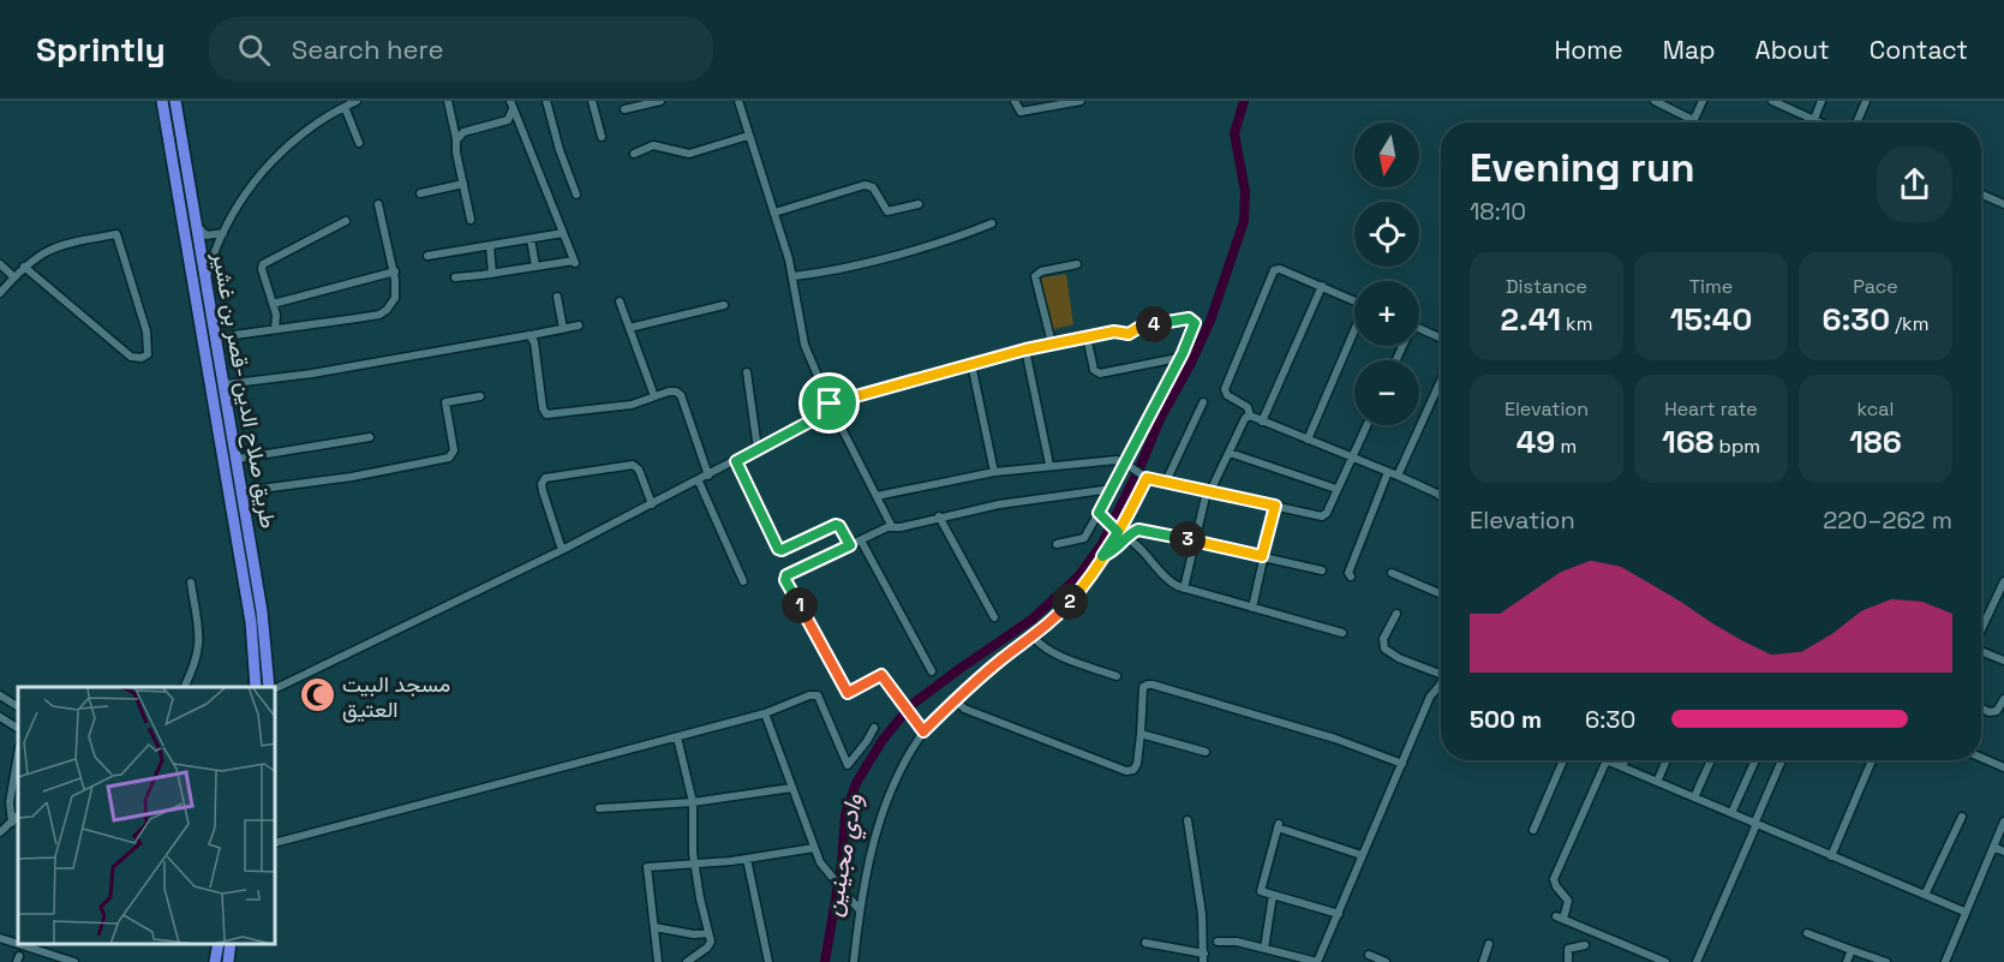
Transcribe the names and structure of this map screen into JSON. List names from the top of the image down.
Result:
{
  "streets": {
    "highway": ["طريق صلاح الدين -قصر بن غشير"]
  },
  "water": ["وادي مجينين"],
  "places": {
    "mosque": ["مسجد البيت العتيق"]
  },
  "north": "bottom",
  "page": {
    "header": "Sprintly",
    "search": "Search here",
    "nav": [
      "Home",
      "Map",
      "About",
      "Contact"
    ],
    "map_buttons": ["+", "−"],
    "heading": ["Evening run", "18:10"],
    "stats": [
      ["Distance", "2.41 km"],
      ["Time", "15:40"],
      ["Pace", "6:30 /km"],
      ["Elevation", "49 m"],
      ["Heart rate", "168 bpm"],
      ["kcal", "186"]
    ],
    "pins": [
      "4",
      "3",
      "2",
      "1"
    ],
    "chart": ["Elevation", "220–262 m"],
    "list": [
      {
        "name": "500 m",
        "note": "6:30"
      }
    ]
  }
}
